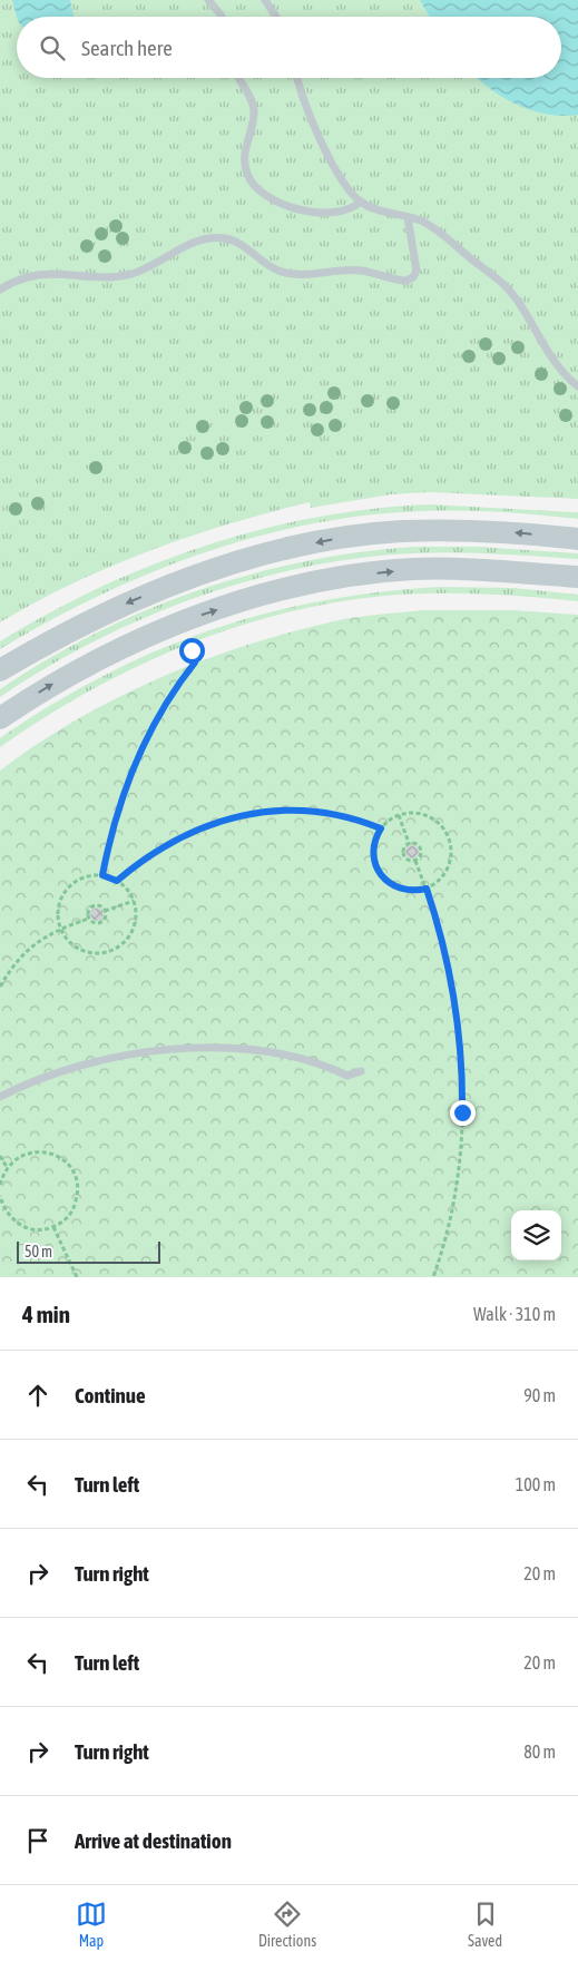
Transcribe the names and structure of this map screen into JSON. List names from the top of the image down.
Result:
{
  "scale_bar": "50 m",
  "page": {
    "search": "Search here",
    "scale": "50 m",
    "heading": ["4 min", "Walk · 310 m"],
    "list": [
      ["Continue", "90 m"],
      ["Turn left", "100 m"],
      ["Turn right", "20 m"],
      ["Turn left", "20 m"],
      ["Turn right", "80 m"],
      "Arrive at destination"
    ],
    "nav": ["Map", "Directions", "Saved"]
  }
}
